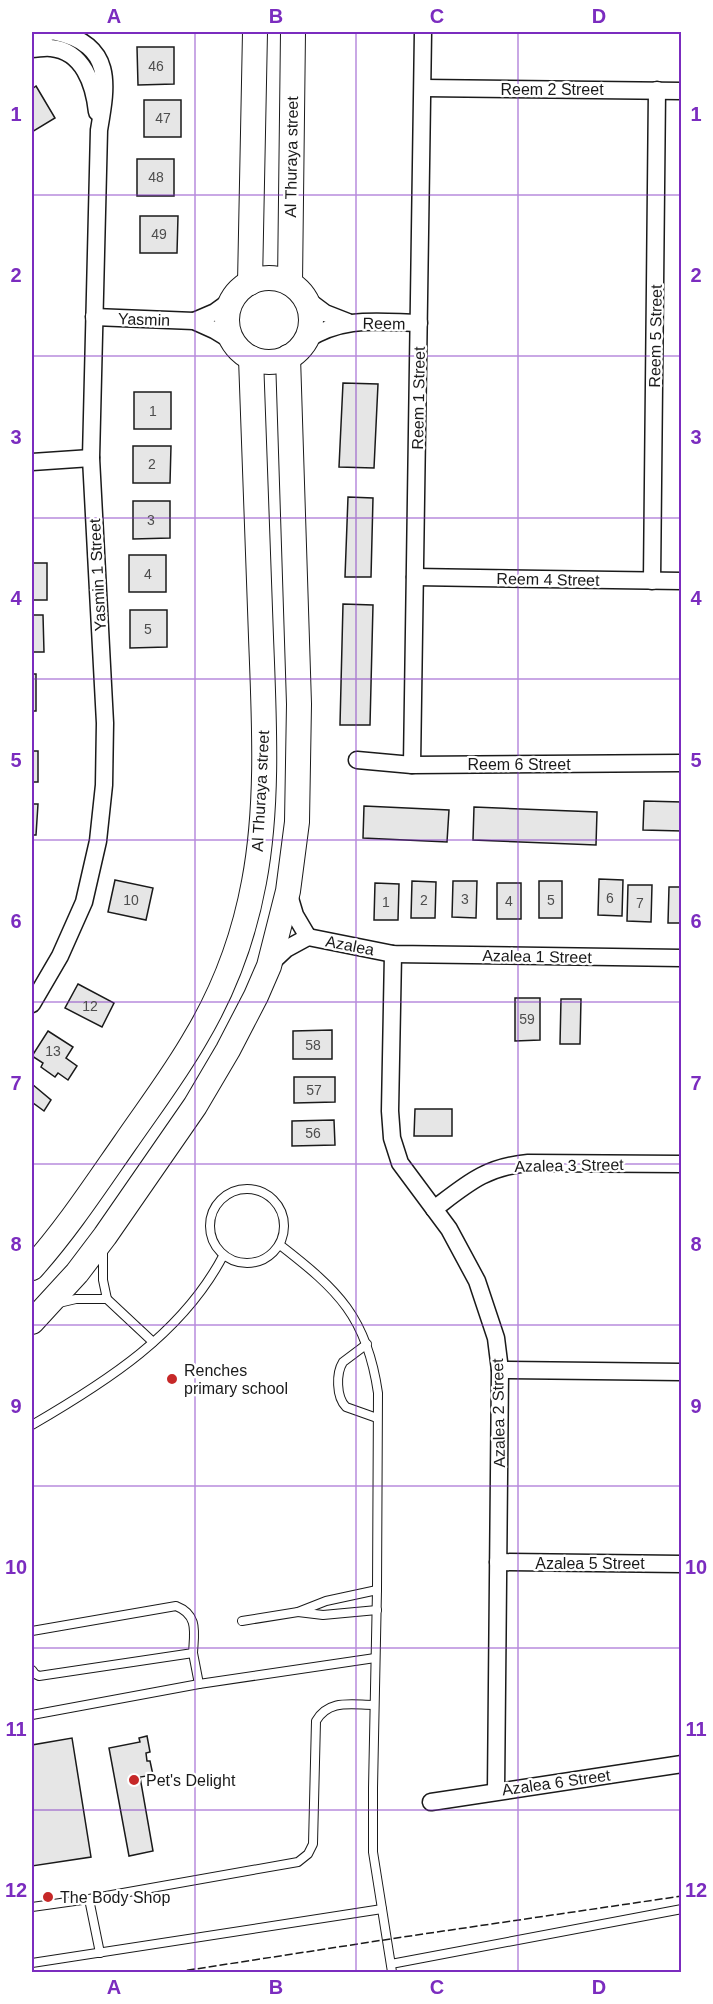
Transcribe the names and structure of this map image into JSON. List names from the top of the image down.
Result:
{
  "streets": {
    "street": [
      "Reem 2 Street",
      "Al Thuraya street",
      "Yasmin",
      "Reem",
      "Reem 5 Street",
      "Reem 1 Street",
      "Yasmin 1 Street",
      "Reem 4 Street",
      "Reem 6 Street",
      "Azalea",
      "Azalea 1 Street",
      "Azalea 3 Street",
      "Azalea 2 Street",
      "Azalea 5 Street",
      "Azalea 6 Street"
    ]
  },
  "crossings": [
    ["Reem 2 Street", "Reem 5 Street"],
    ["Reem 2 Street", "Reem 1 Street"],
    ["Al Thuraya street", "Yasmin"],
    ["Al Thuraya street", "Reem"],
    ["Yasmin", "Reem"],
    ["Yasmin", "Yasmin 1 Street"],
    ["Reem", "Reem 1 Street"],
    ["Reem 5 Street", "Reem 4 Street"],
    ["Reem 1 Street", "Reem 4 Street"],
    ["Reem 1 Street", "Reem 6 Street"],
    ["Azalea", "Azalea 1 Street"],
    ["Azalea", "Azalea 2 Street"],
    ["Azalea 1 Street", "Azalea 2 Street"],
    ["Azalea 3 Street", "Azalea 2 Street"],
    ["Azalea 2 Street", "Azalea 5 Street"],
    ["Azalea 2 Street", "Azalea 6 Street"]
  ],
  "places": ["Renches primary school", "Pet's Delight", "The Body Shop"],
  "house_numbers": [
    "46",
    "47",
    "48",
    "49",
    "1",
    "2",
    "3",
    "4",
    "5",
    "6",
    "3",
    "10",
    "2",
    "5",
    "4",
    "1",
    "7",
    "12",
    "59",
    "58",
    "13",
    "57",
    "56"
  ],
  "grid": {
    "columns": [
      "A",
      "B",
      "C",
      "D"
    ],
    "rows": [
      "1",
      "2",
      "3",
      "4",
      "5",
      "6",
      "7",
      "8",
      "9",
      "10",
      "11",
      "12"
    ]
  }
}
